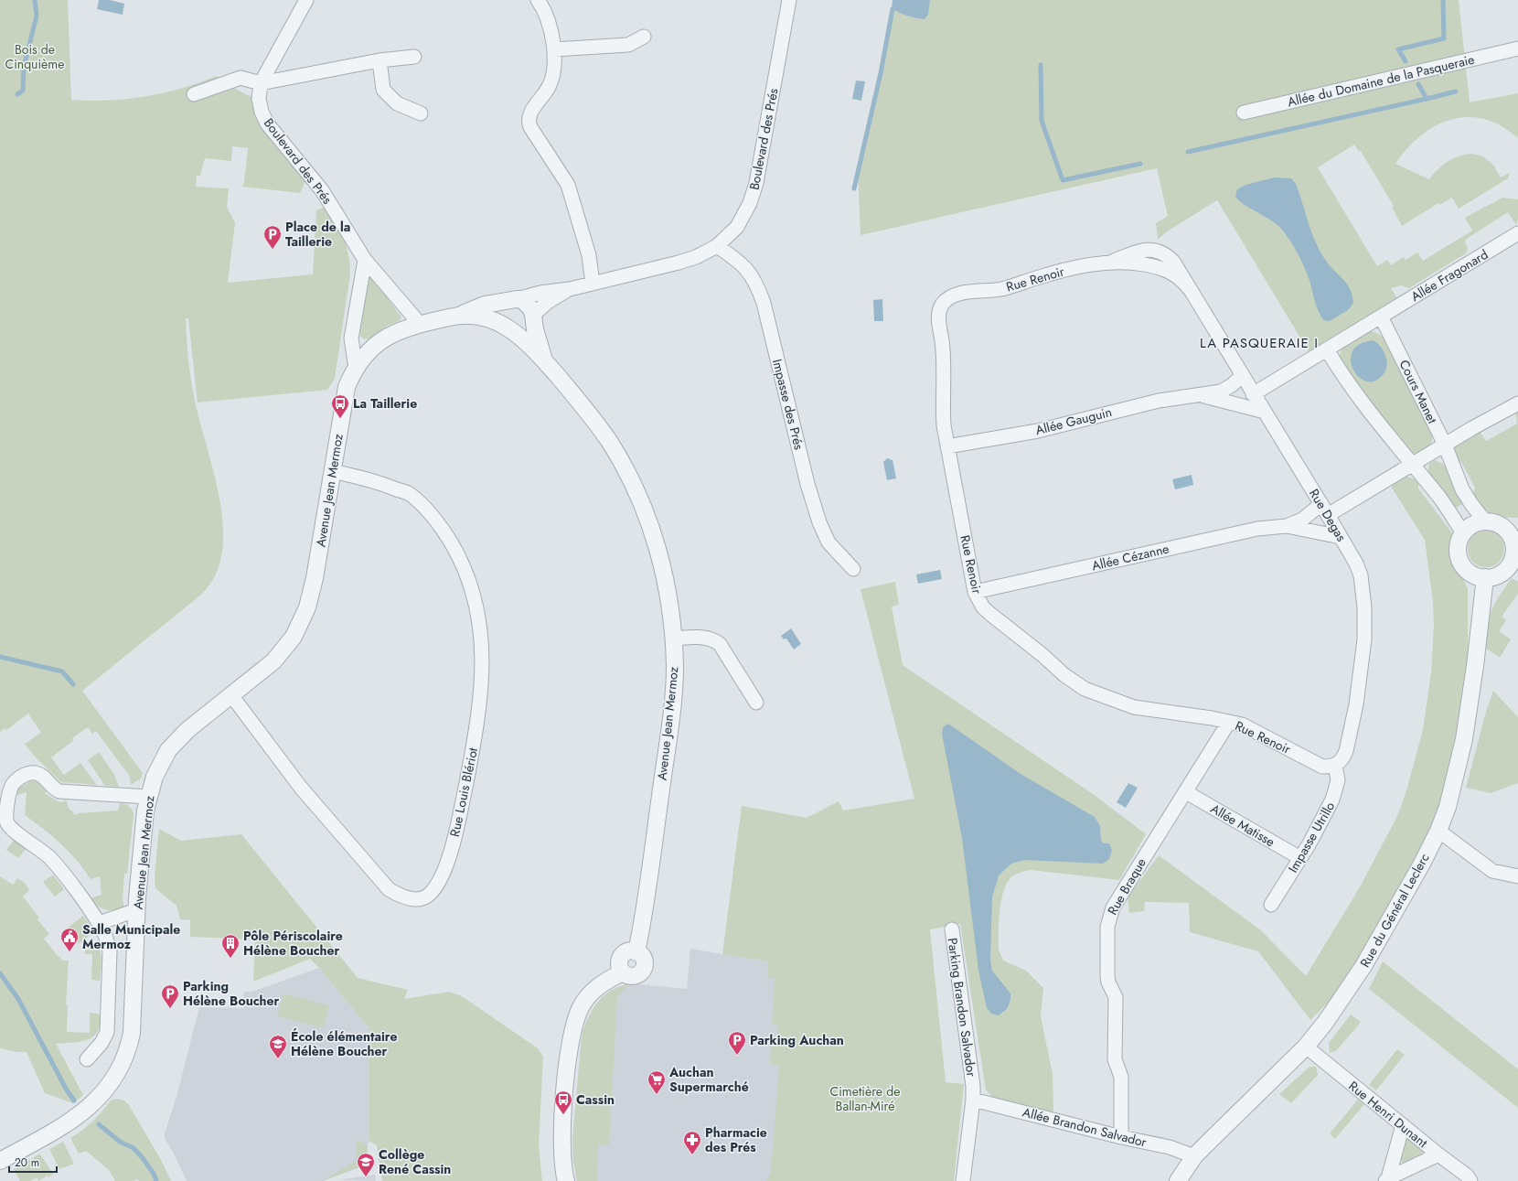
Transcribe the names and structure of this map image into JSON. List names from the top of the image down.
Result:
{
  "streets": {
    "street": [
      "Allée du Domaine de la Pasqueraie",
      "Boulevard des Prés",
      "Allée Fragonard",
      "Rue Renoir",
      "Cours Manet",
      "Impasse des Prés",
      "Allée Gauguin",
      "Avenue Jean Mermoz",
      "Rue Degas",
      "Allée Cézanne",
      "Rue Louis Blériot",
      "Allée Matisse",
      "Impasse Utrillo",
      "Rue Braque",
      "Rue du Général Leclerc",
      "Parking Brandon Salvador",
      "Rue Henri Dunant",
      "Allée Brandon Salvador"
    ]
  },
  "crossings": [
    ["Boulevard des Prés", "Impasse des Prés"],
    ["Boulevard des Prés", "Avenue Jean Mermoz"],
    ["Allée Fragonard", "Cours Manet"],
    ["Rue Renoir", "Allée Gauguin"],
    ["Rue Renoir", "Rue Degas"],
    ["Rue Renoir", "Allée Cézanne"],
    ["Rue Renoir", "Impasse Utrillo"],
    ["Rue Renoir", "Rue Braque"],
    ["Cours Manet", "Allée Cézanne"],
    ["Cours Manet", "Rue du Général Leclerc"],
    ["Allée Gauguin", "Rue Degas"],
    ["Avenue Jean Mermoz", "Rue Louis Blériot"],
    ["Rue Degas", "Allée Cézanne"],
    ["Rue Degas", "Impasse Utrillo"],
    ["Allée Matisse", "Impasse Utrillo"],
    ["Allée Matisse", "Rue Braque"],
    ["Rue Braque", "Allée Brandon Salvador"],
    ["Rue du Général Leclerc", "Rue Henri Dunant"],
    ["Rue du Général Leclerc", "Allée Brandon Salvador"],
    ["Parking Brandon Salvador", "Allée Brandon Salvador"]
  ],
  "districts": ["LA PASQUERAIE I"],
  "parks": ["Bois de Cinquième", "Cimetière de Ballan-Miré"],
  "places": {
    "parking": ["Place de la Taillerie", "Parking Hélène Boucher", "Parking Auchan"],
    "bus stop": ["La Taillerie", "Cassin"],
    "public building": ["Salle Municipale Mermoz"],
    "building": ["Pôle Périscolaire Hélène Boucher"],
    "school or university": ["École élémentaire Hélène Boucher", "Collège René Cassin"],
    "supermarket": ["Auchan Supermarché"],
    "pharmacy": ["Pharmacie des Prés"]
  },
  "scale_bar": "20 m"
}
